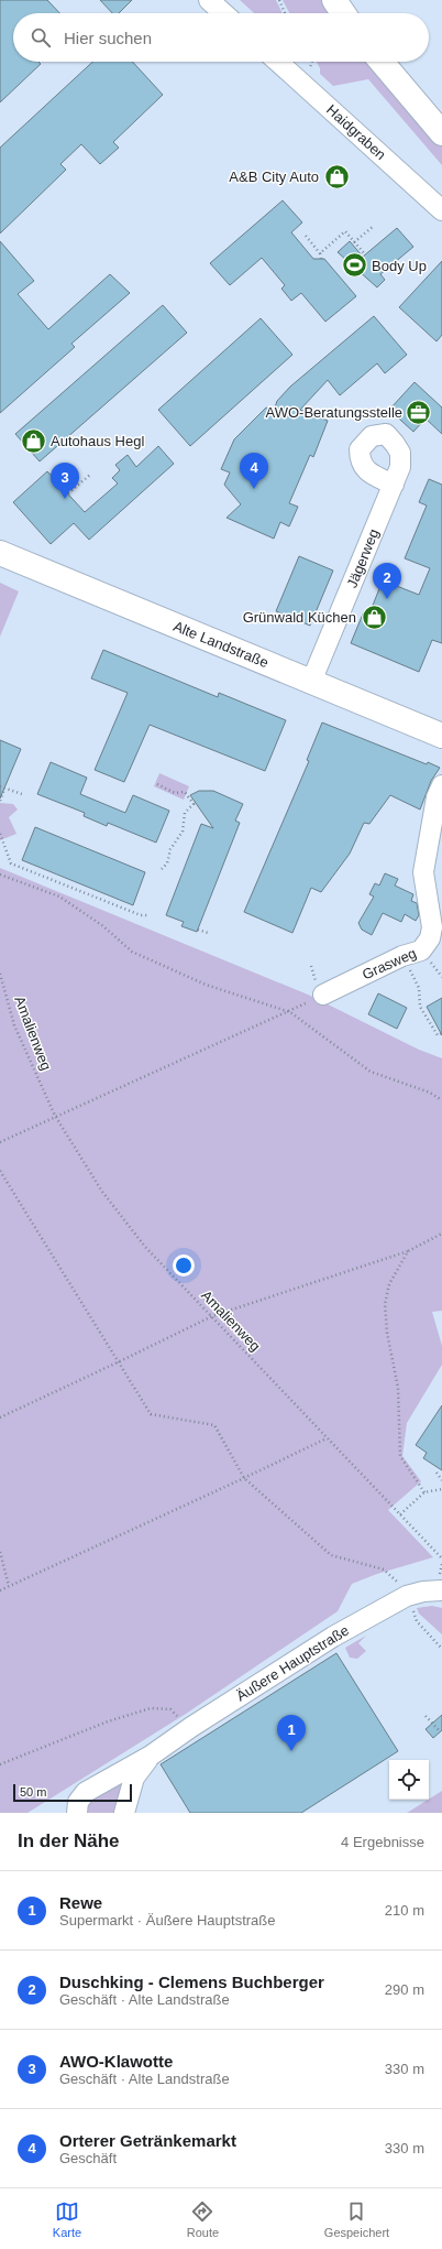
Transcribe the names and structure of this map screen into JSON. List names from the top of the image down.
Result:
{
  "streets": {
    "main road": ["Alte Landstraße"],
    "street": [
      "Haidgraben",
      "Jägerweg",
      "Grasweg",
      "Äußere Hauptstraße"
    ],
    "path": ["Amalienweg"]
  },
  "crossings": [
    ["Jägerweg", "Alte Landstraße"]
  ],
  "places": {
    "shop": ["A&B City Auto", "Autohaus Hegl", "Grünwald Küchen"],
    "sports": ["Body Up"],
    "office": ["AWO-Beratungsstelle"]
  },
  "scale_bar": "50 m",
  "page": {
    "search": "Hier suchen",
    "pins": [
      "4",
      "3",
      "2",
      "1"
    ],
    "scale": "50 m",
    "heading": ["In der Nähe", "4 Ergebnisse"],
    "list": [
      {
        "mark": "1",
        "name": "Rewe",
        "note": "Supermarkt · Äußere Hauptstraße",
        "value": "210 m"
      },
      {
        "mark": "2",
        "name": "Duschking - Clemens Buchberger",
        "note": "Geschäft · Alte Landstraße",
        "value": "290 m"
      },
      {
        "mark": "3",
        "name": "AWO-Klawotte",
        "note": "Geschäft · Alte Landstraße",
        "value": "330 m"
      },
      {
        "mark": "4",
        "name": "Orterer Getränkemarkt",
        "note": "Geschäft",
        "value": "330 m"
      }
    ],
    "nav": ["Karte", "Route", "Gespeichert"]
  }
}
